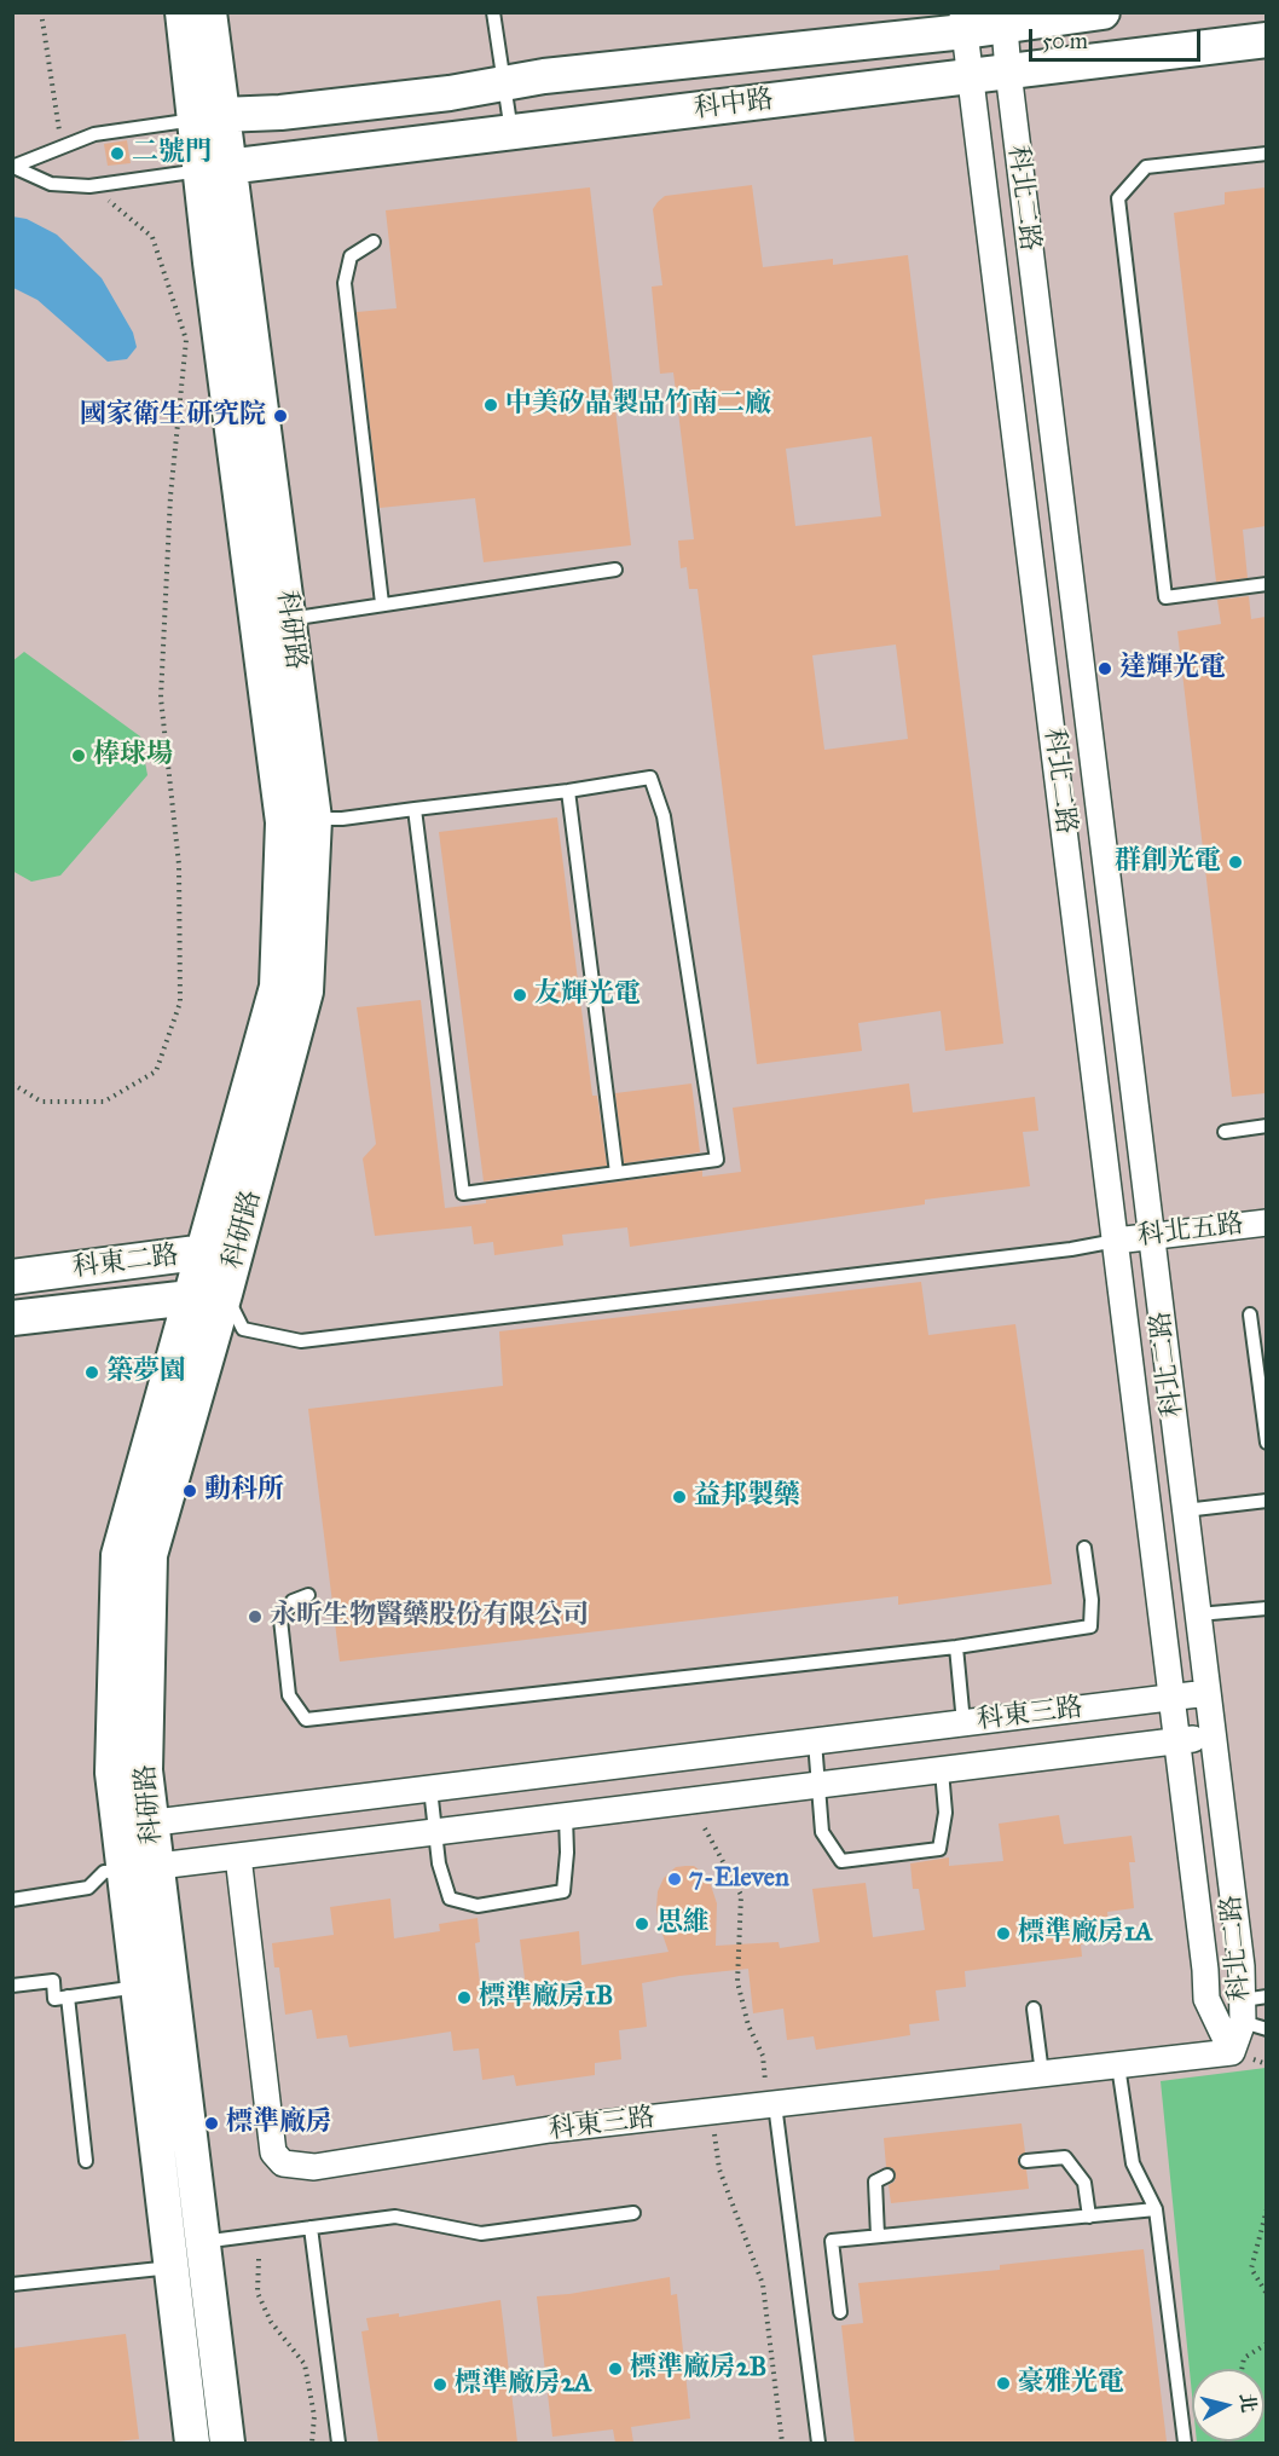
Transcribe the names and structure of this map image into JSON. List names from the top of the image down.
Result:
{
  "streets": {
    "street": [
      "科中路",
      "科北二路",
      "科研路",
      "科北五路",
      "科東二路",
      "科東三路"
    ]
  },
  "crossings": [
    ["科中路", "科北二路"],
    ["科中路", "科研路"],
    ["科北二路", "科北五路"],
    ["科北二路", "科東三路"],
    ["科研路", "科東二路"],
    ["科研路", "科東三路"]
  ],
  "places": [
    "二號門",
    "中美矽晶製品竹南二廠",
    "國家衛生研究院",
    "達輝光電",
    "棒球場",
    "群創光電",
    "友輝光電",
    "築夢園",
    "動科所",
    "益邦製藥",
    "永昕生物醫藥股份有限公司",
    "7-Eleven",
    "思維",
    "標準廠房1A",
    "標準廠房1B",
    "標準廠房",
    "標準廠房2B",
    "豪雅光電",
    "標準廠房2A"
  ],
  "scale_bar": "50 m",
  "north": "right"
}
